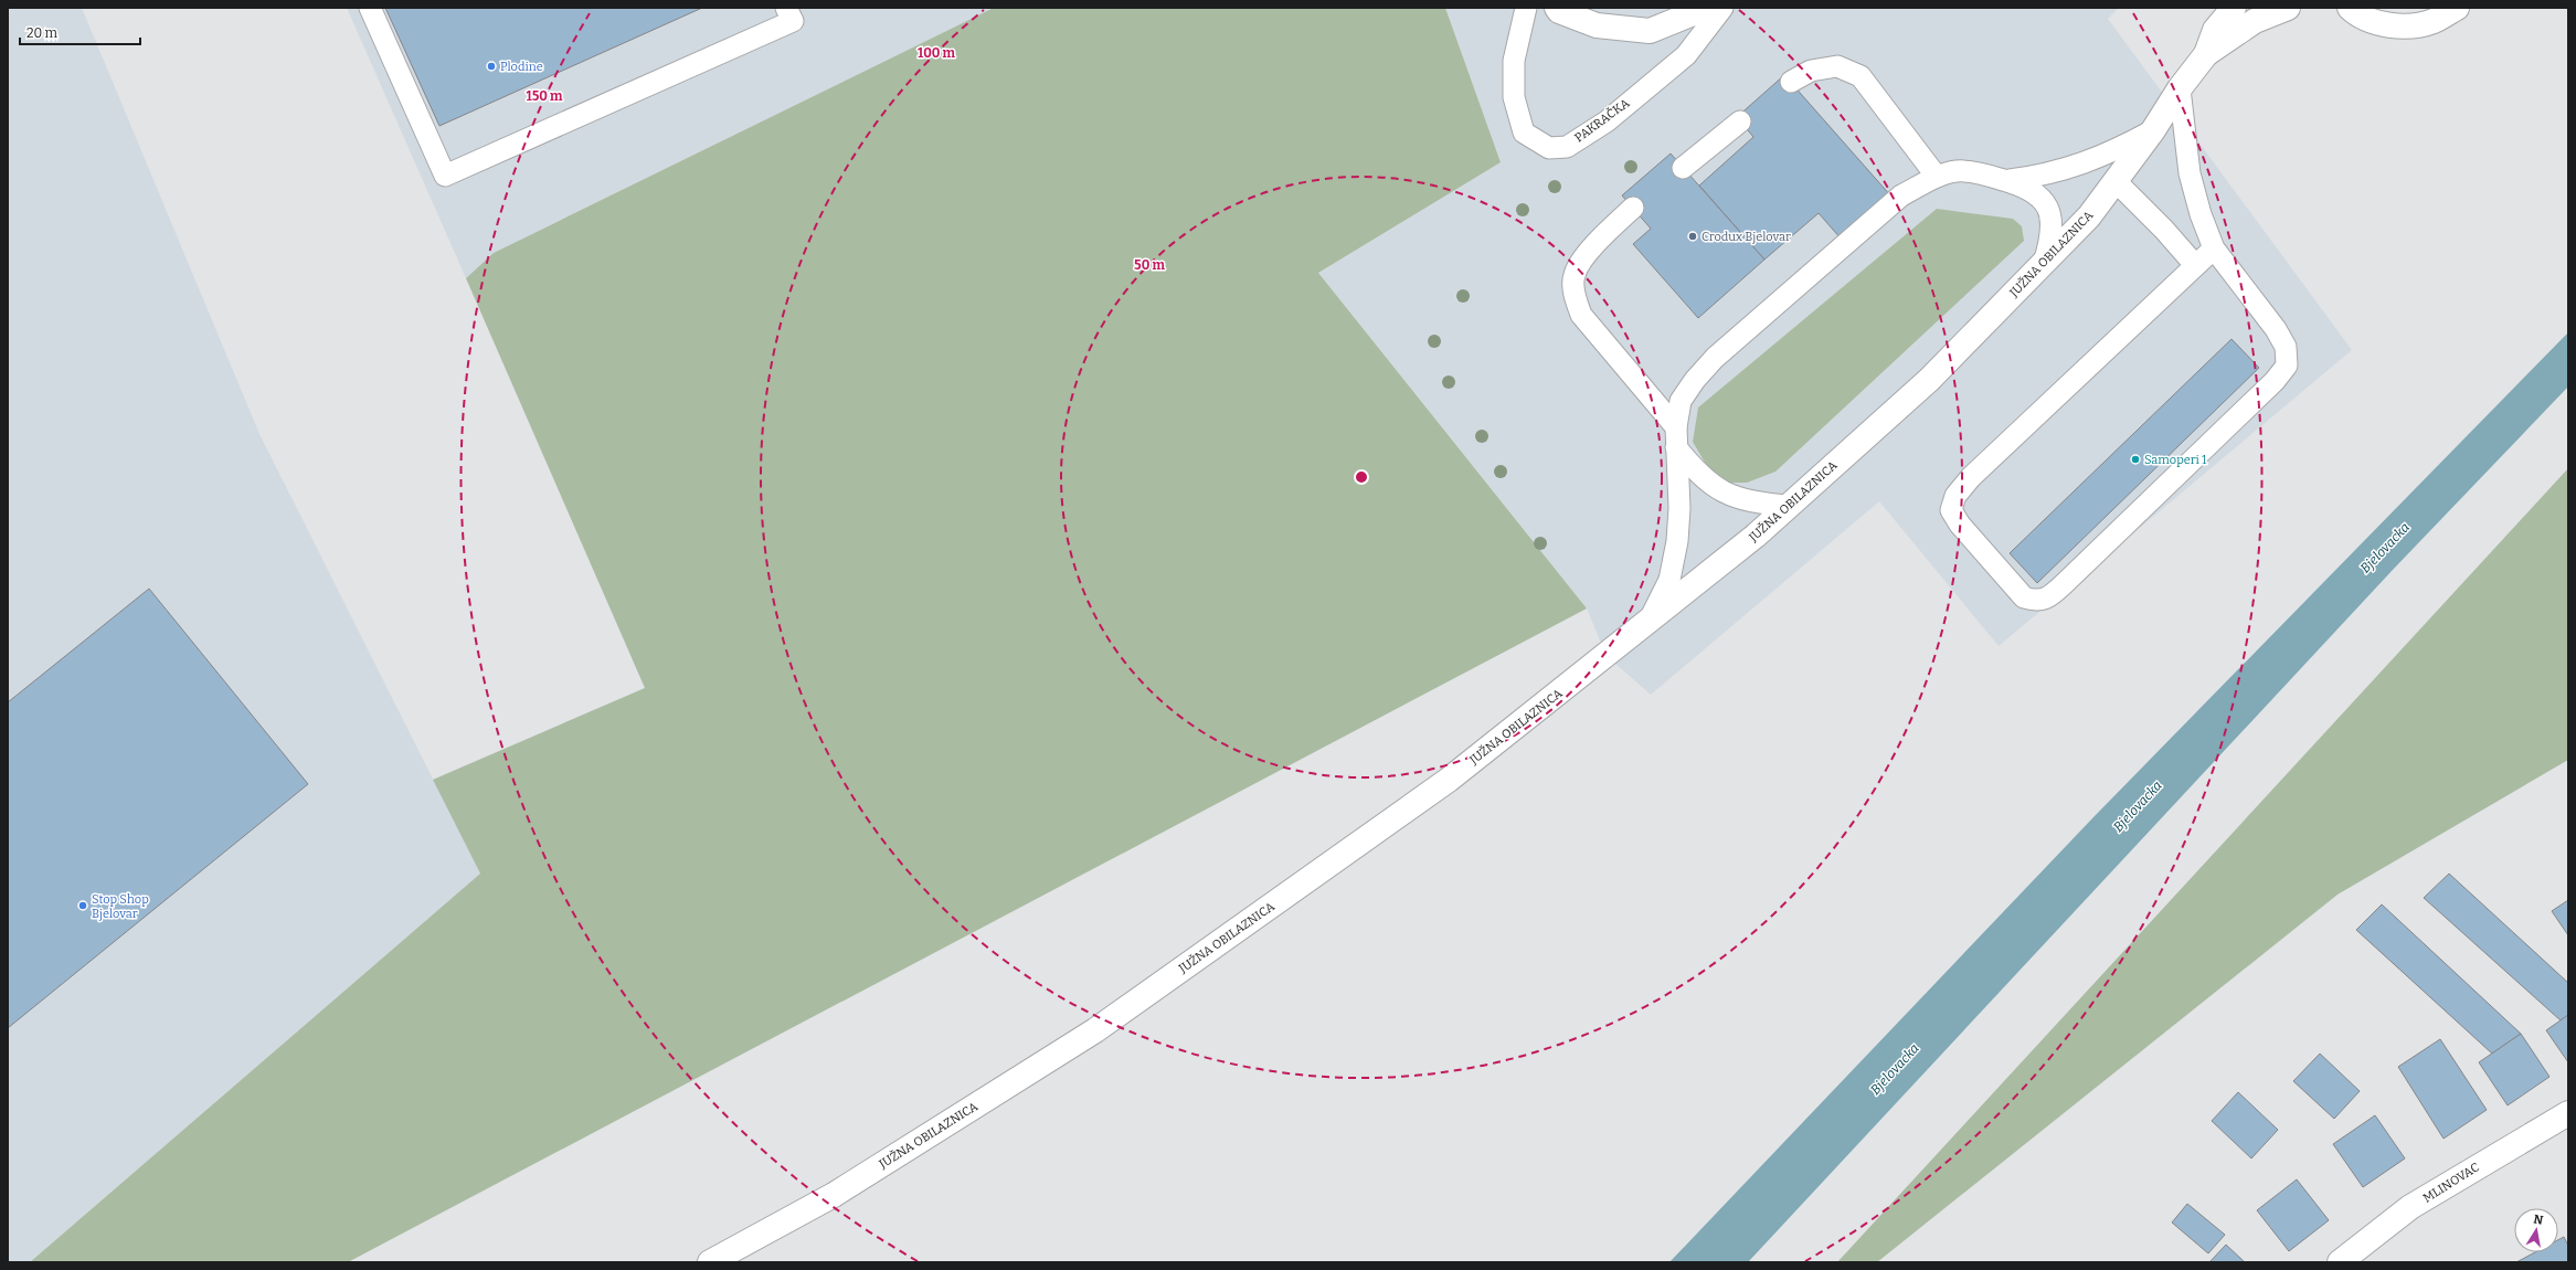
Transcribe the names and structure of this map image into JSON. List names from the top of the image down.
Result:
{
  "streets": {
    "main road": ["JUŽNA OBILAZNICA", "MLINOVAC"],
    "lane": ["PAKRAČKA"]
  },
  "water": ["Bjelovacka"],
  "places": [
    "Plodine",
    "Crodux Bjelovar",
    "Samoperi 1",
    "Stop Shop Bjelovar"
  ],
  "scale_bar": "20 m",
  "north": "top",
  "rings": ["100 m", "150 m", "50 m"]
}
